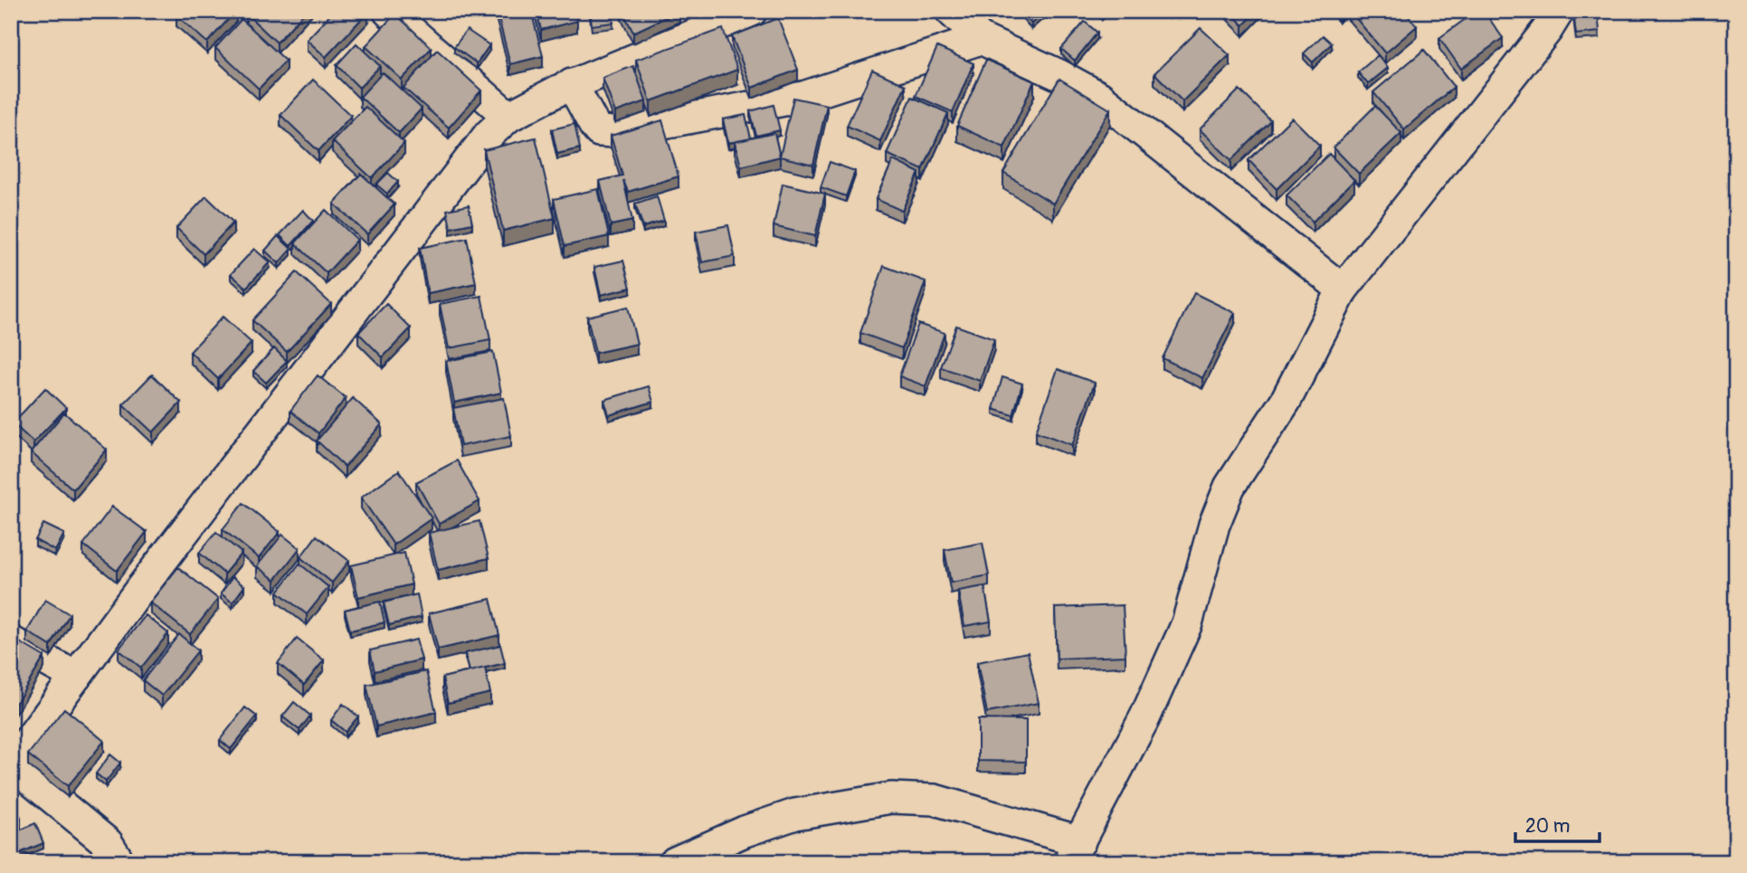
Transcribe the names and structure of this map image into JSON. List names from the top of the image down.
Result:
{
  "scale_bar": "20 m"
}
